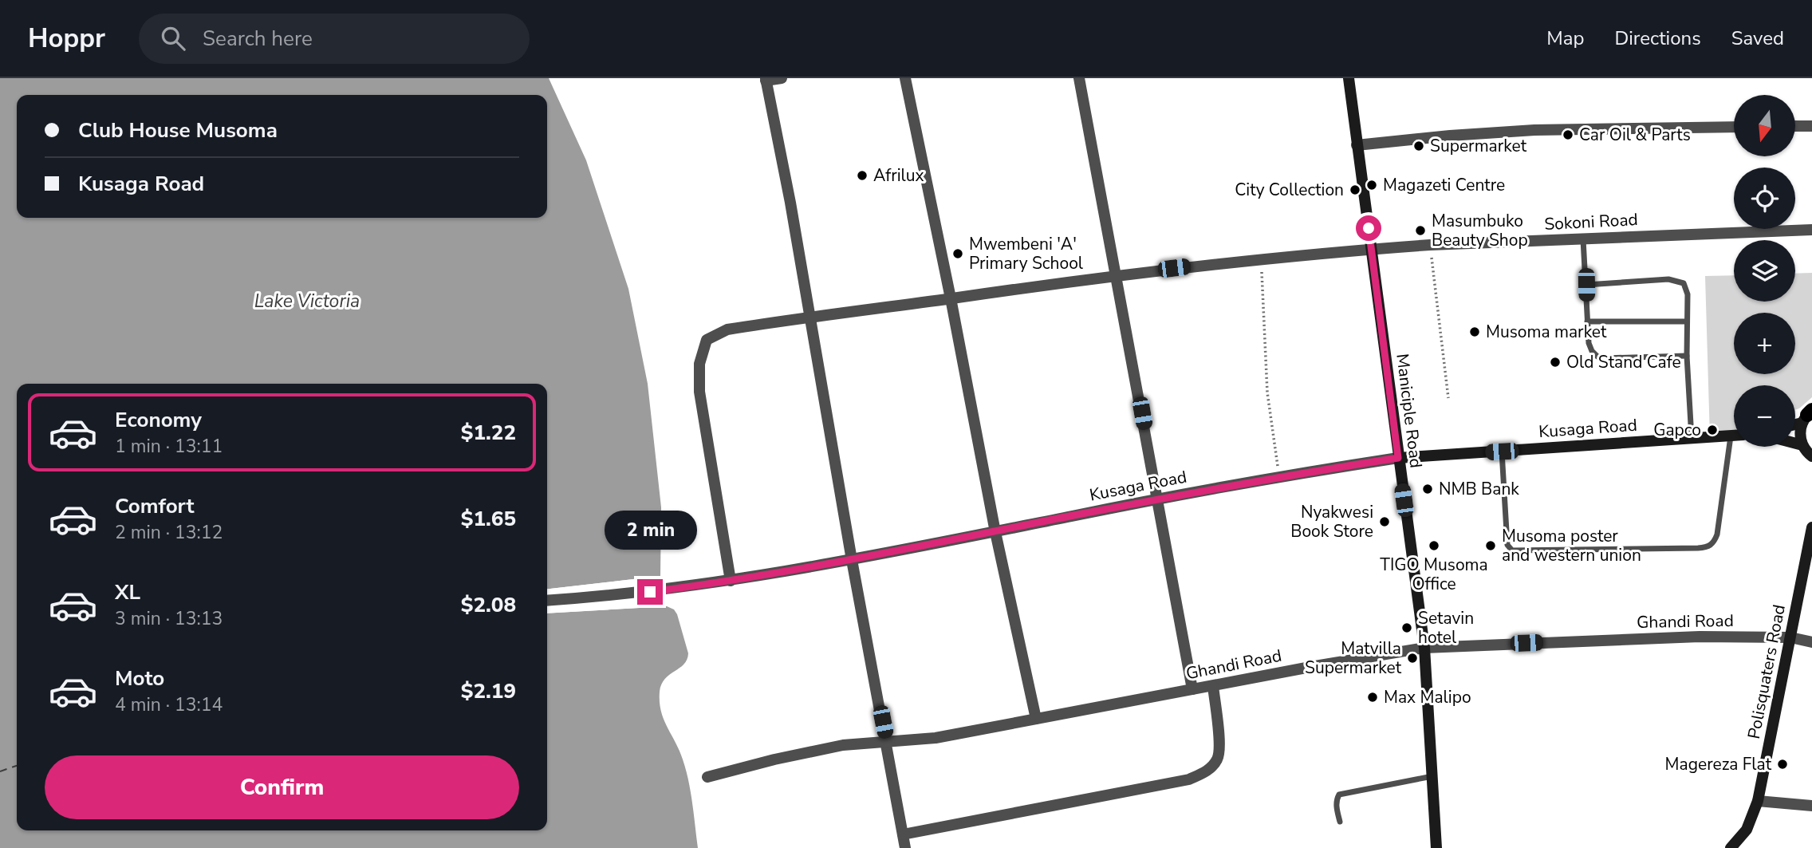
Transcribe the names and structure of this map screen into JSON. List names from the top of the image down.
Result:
{
  "streets": {
    "street": [
      "Sokoni Road",
      "Maniciple Road",
      "Kusaga Road",
      "Ghandi Road",
      "Polisquaters Road"
    ]
  },
  "crossings": [
    ["Sokoni Road", "Maniciple Road"],
    ["Sokoni Road", "Kusaga Road"],
    ["Maniciple Road", "Kusaga Road"],
    ["Maniciple Road", "Ghandi Road"],
    ["Ghandi Road", "Polisquaters Road"]
  ],
  "water": ["Lake Victoria"],
  "places": [
    "Car Oil & Parts",
    "Supermarket",
    "Afrilux",
    "Magazeti Centre",
    "City Collection",
    "Masumbuko Beauty Shop",
    "Mwembeni 'A' Primary School",
    "Musoma market",
    "Old Stand Cafe",
    "Gapco",
    "NMB Bank",
    "Nyakwesi Book Store",
    "TIGO Musoma Office",
    "Musoma poster and western union",
    "Setavin hotel",
    "Matvilla Supermarket",
    "Max Malipo",
    "Magereza Flat"
  ],
  "north": "bottom",
  "page": {
    "header": "Hoppr",
    "search": "Search here",
    "nav": ["Map", "Directions", "Saved"],
    "map_buttons": ["+", "−"],
    "banner": ["Club House Musoma", "Kusaga Road"],
    "list": [
      {
        "name": "Economy",
        "note": "1 min · 13:11",
        "value": "$1.22"
      },
      {
        "name": "Comfort",
        "note": "2 min · 13:12",
        "value": "$1.65"
      },
      {
        "name": "XL",
        "note": "3 min · 13:13",
        "value": "$2.08"
      },
      {
        "name": "Moto",
        "note": "4 min · 13:14",
        "value": "$2.19"
      }
    ],
    "bubble": "2 min",
    "buttons": "Confirm"
  }
}
